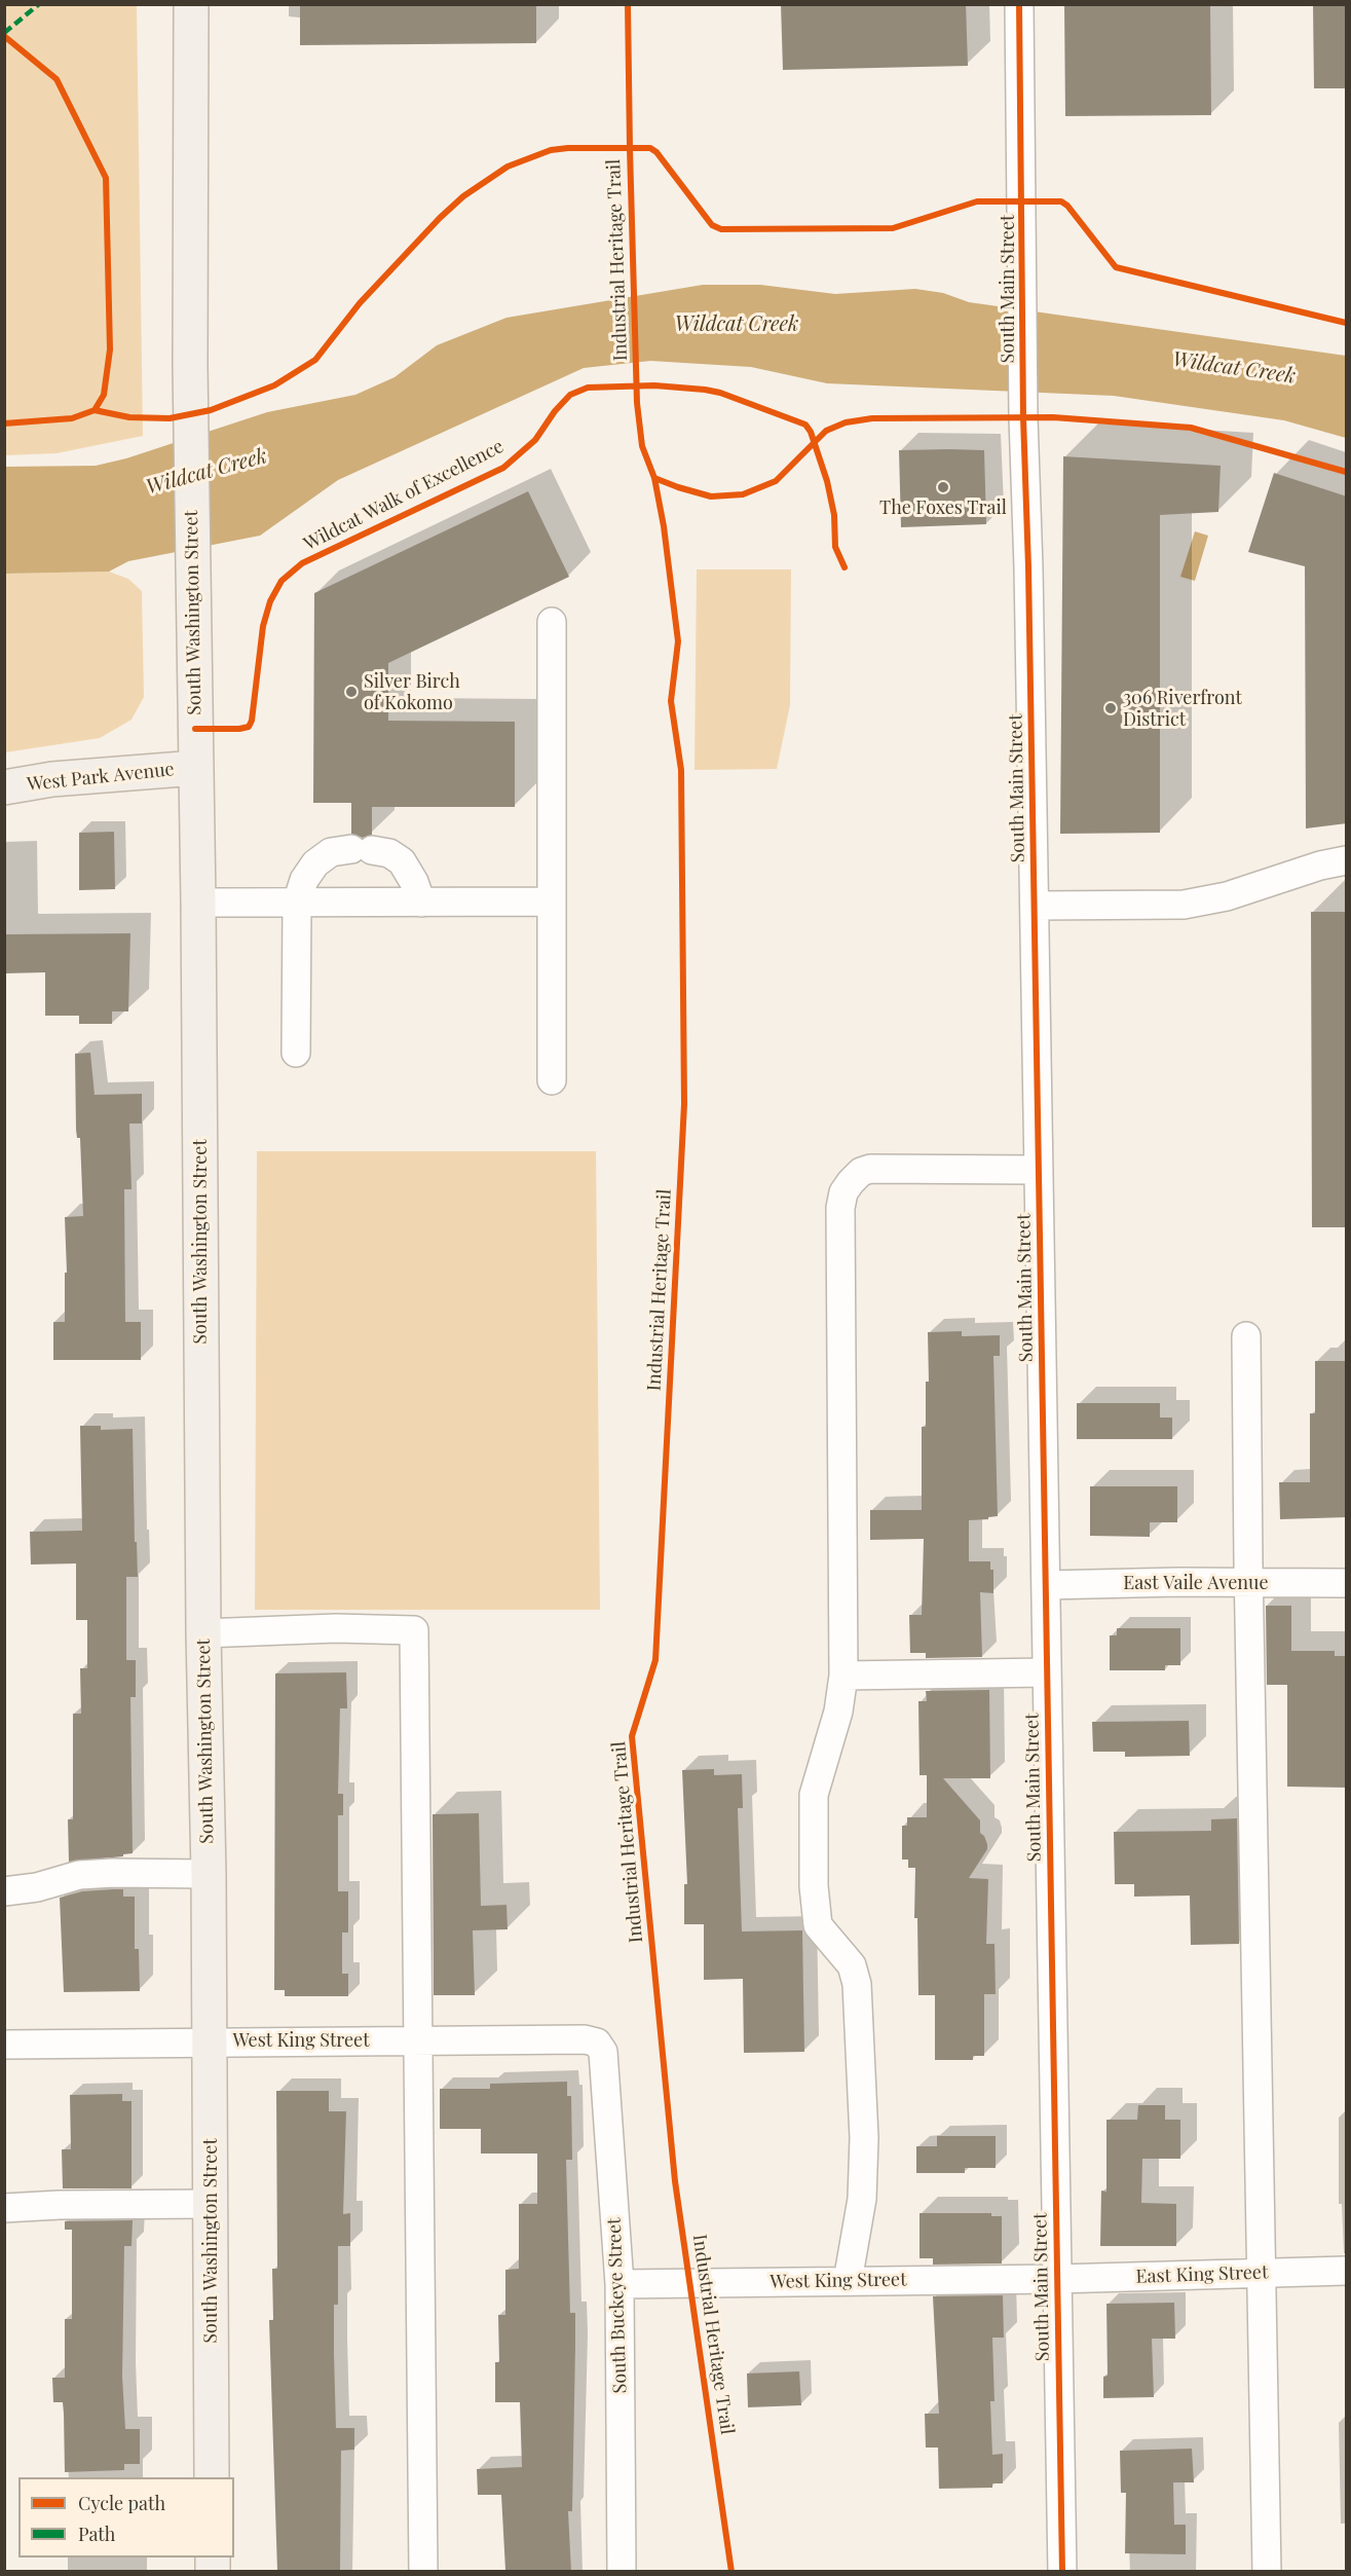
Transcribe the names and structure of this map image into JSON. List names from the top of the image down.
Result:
{
  "streets": {
    "main road": ["South Washington Street", "West Park Avenue"],
    "street": [
      "South Main Street",
      "East Vaile Avenue",
      "West King Street",
      "East King Street",
      "South Buckeye Street"
    ],
    "cycle path": ["Industrial Heritage Trail", "Wildcat Walk of Excellence"]
  },
  "crossings": [
    ["South Main Street", "East Vaile Avenue"],
    ["South Main Street", "West King Street"],
    ["South Main Street", "East King Street"],
    ["South Washington Street", "West Park Avenue"],
    ["South Washington Street", "West King Street"],
    ["West King Street", "East King Street"],
    ["West King Street", "South Buckeye Street"]
  ],
  "water": ["Wildcat Creek"],
  "places": ["The Foxes Trail", "Silver Birch of Kokomo", "306 Riverfront District"],
  "legend": ["Cycle path", "Path"]
}
